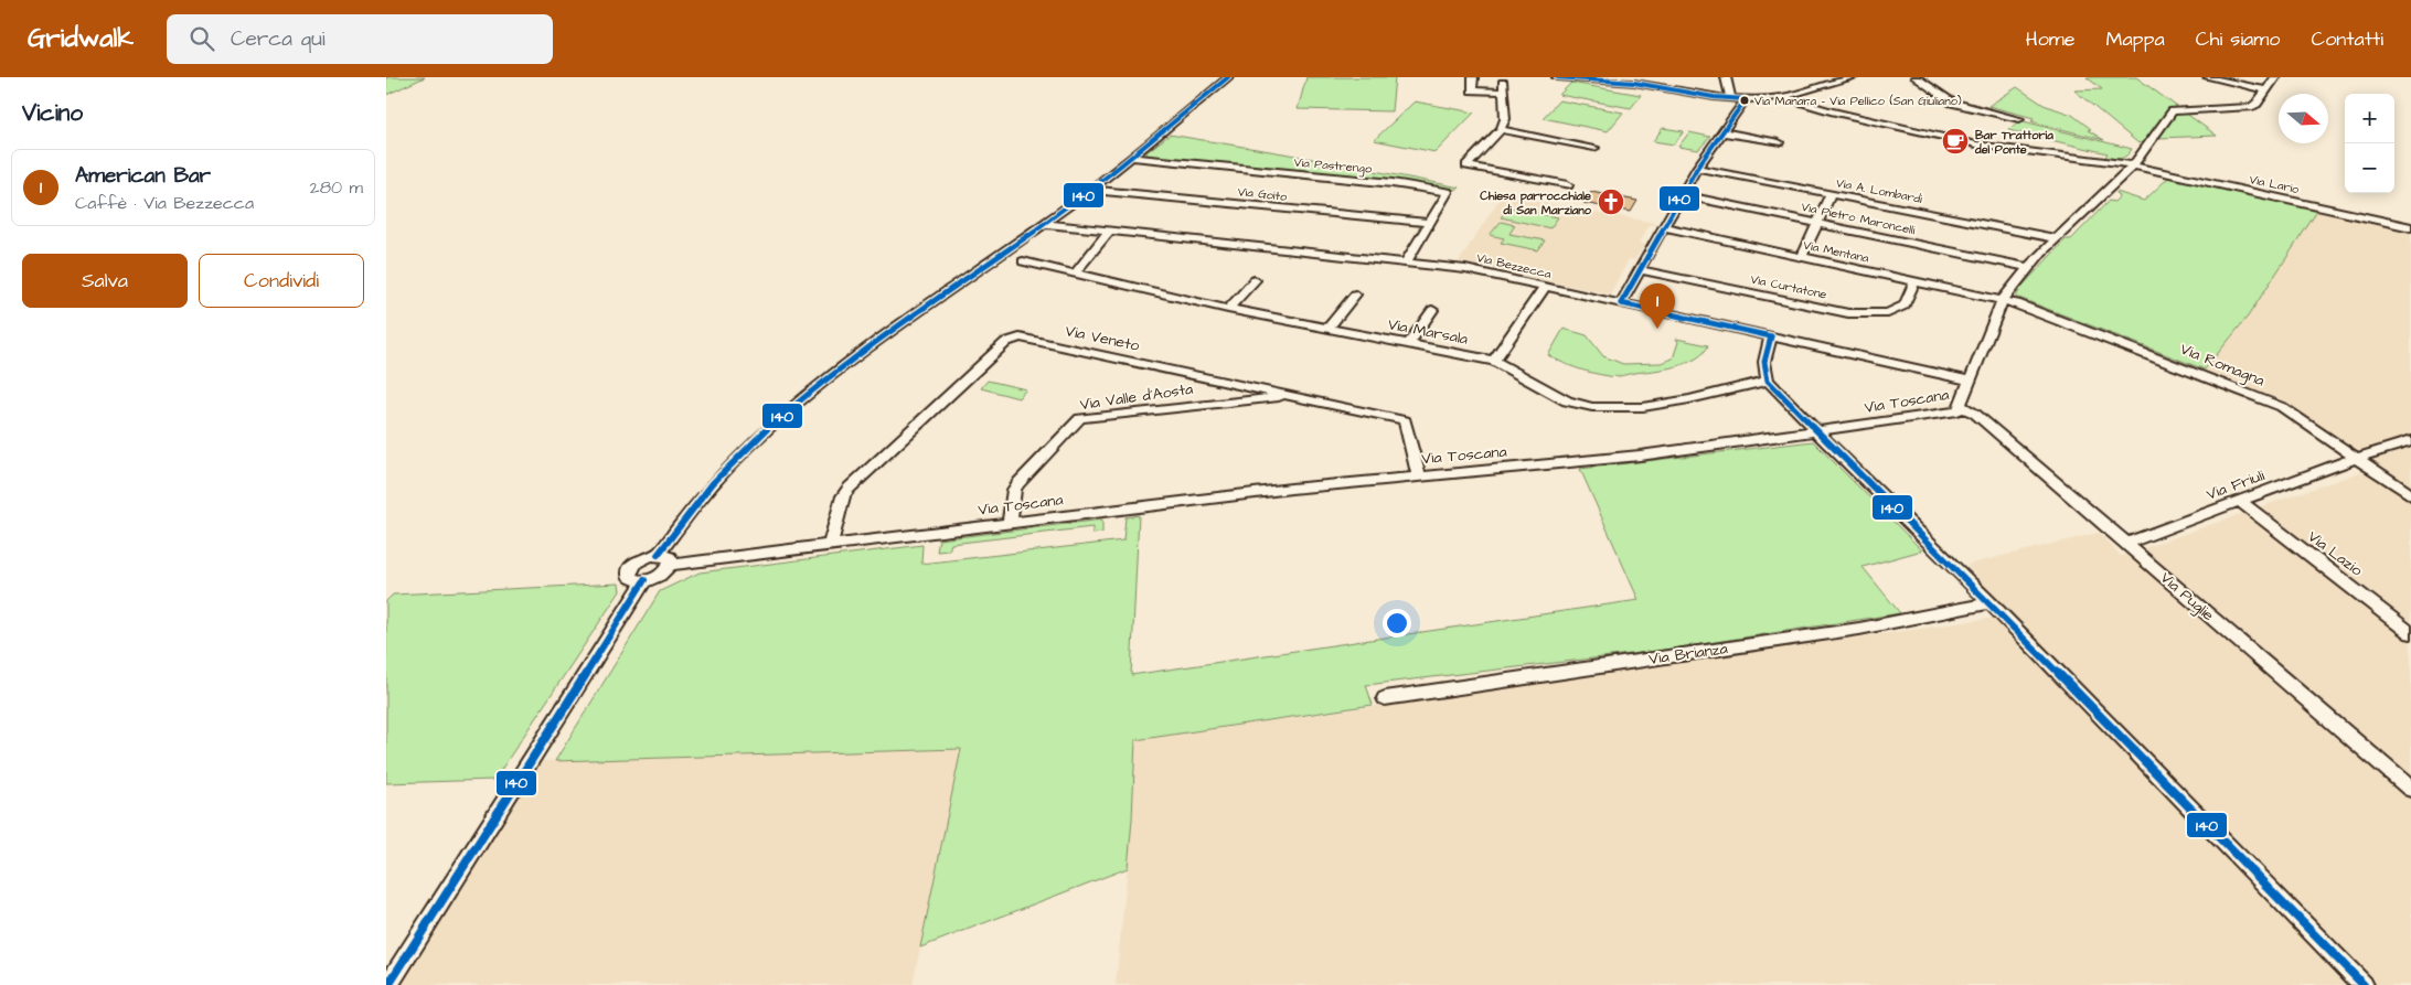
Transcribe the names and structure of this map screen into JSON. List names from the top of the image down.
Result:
{
  "streets": {
    "street": [
      "Via Pastrengo",
      "Via Lario",
      "Via A. Lombardi",
      "Via Goito",
      "Via Pietro Maroncelli",
      "Via Mentana",
      "Via Bezzecca",
      "Via Curtatone",
      "Via Marsala",
      "Via Veneto",
      "Via Romagna",
      "Via Valle d'Aosta",
      "Via Toscana",
      "Via Friuli",
      "Via Lazio",
      "Via Puglie",
      "Via Brianza"
    ]
  },
  "crossings": [
    ["Via Pastrengo", "Via Goito"],
    ["Via Pastrengo", "Via Bezzecca"],
    ["Via Lario", "Via Toscana"],
    ["Via A. Lombardi", "Via Toscana"],
    ["Via Pietro Maroncelli", "Via Toscana"],
    ["Via Mentana", "Via Curtatone"],
    ["Via Mentana", "Via Romagna"],
    ["Via Mentana", "Via Toscana"],
    ["Via Bezzecca", "Via Toscana"],
    ["Via Veneto", "Via Valle d'Aosta"],
    ["Via Veneto", "Via Toscana"],
    ["Via Romagna", "Via Toscana"],
    ["Via Romagna", "Via Friuli"],
    ["Via Valle d'Aosta", "Via Toscana"],
    ["Via Toscana", "Via Puglie"],
    ["Via Friuli", "Via Lazio"],
    ["Via Friuli", "Via Puglie"]
  ],
  "places": {
    "other": ["Via Manara - Via Pellico (San Giuliano)"],
    "cafe": ["Bar Trattoria del Ponte"],
    "church": ["Chiesa parrocchiale di San Marziano"]
  },
  "lines": ["transit line 140"],
  "north": "right",
  "page": {
    "header": "Gridwalk",
    "search": "Cerca qui",
    "nav": [
      "Home",
      "Mappa",
      "Chi siamo",
      "Contatti"
    ],
    "heading": "Vicino",
    "map_buttons": ["+", "−"],
    "list": [
      {
        "mark": "1",
        "name": "American Bar",
        "note": "Caffè · Via Bezzecca",
        "value": "280 m"
      }
    ],
    "buttons": ["Salva", "Condividi"],
    "pins": "1"
  }
}
